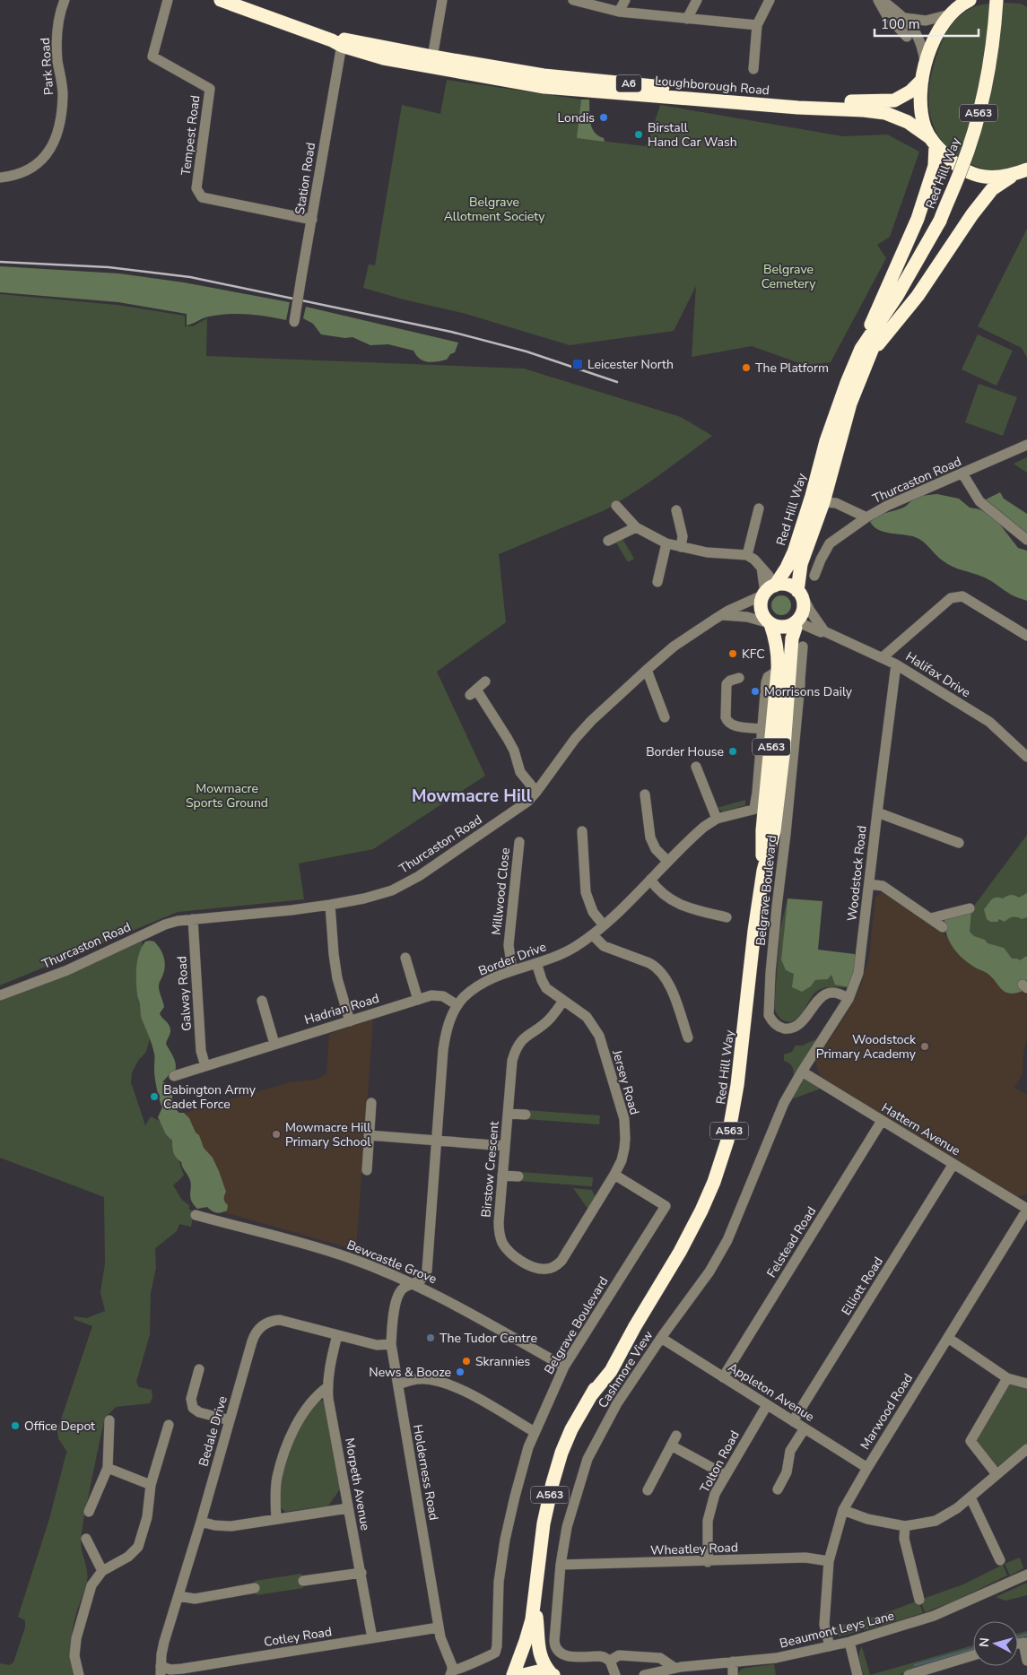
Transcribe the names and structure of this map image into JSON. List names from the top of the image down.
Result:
{
  "streets": {
    "highway": [
      "A6",
      "Loughborough Road",
      "A563",
      "Red Hill Way"
    ],
    "street": [
      "Park Road",
      "Tempest Road",
      "Station Road",
      "Thurcaston Road",
      "Halifax Drive",
      "Woodstock Road",
      "Belgrave Boulevard",
      "Millwood Close",
      "Border Drive",
      "Galway Road",
      "Hadrian Road",
      "Jersey Road",
      "Hattern Avenue",
      "Birstow Crescent",
      "Felstead Road",
      "Bewcastle Grove",
      "Elliott Road",
      "Cashmore View",
      "Appleton Avenue",
      "Marwood Road",
      "Bedale Drive",
      "Tolton Road",
      "Holderness Road",
      "Morpeth Avenue",
      "Wheatley Road",
      "Beaumont Leys Lane",
      "Cotley Road"
    ]
  },
  "crossings": [
    ["A6", "Loughborough Road"],
    ["Loughborough Road", "Station Road"],
    ["Tempest Road", "Station Road"],
    ["Red Hill Way", "Halifax Drive"],
    ["Red Hill Way", "Belgrave Boulevard"],
    ["Red Hill Way", "Border Drive"],
    ["Thurcaston Road", "Galway Road"],
    ["Halifax Drive", "Woodstock Road"],
    ["Woodstock Road", "Belgrave Boulevard"],
    ["Woodstock Road", "Hattern Avenue"],
    ["Woodstock Road", "Cashmore View"],
    ["Belgrave Boulevard", "Jersey Road"],
    ["Belgrave Boulevard", "Birstow Crescent"],
    ["Belgrave Boulevard", "Bewcastle Grove"],
    ["Belgrave Boulevard", "Holderness Road"],
    ["Millwood Close", "Border Drive"],
    ["Border Drive", "Hadrian Road"],
    ["Border Drive", "Jersey Road"],
    ["Border Drive", "Bewcastle Grove"],
    ["Border Drive", "Holderness Road"],
    ["Galway Road", "Hadrian Road"],
    ["Jersey Road", "Birstow Crescent"],
    ["Hattern Avenue", "Felstead Road"],
    ["Hattern Avenue", "Elliott Road"],
    ["Hattern Avenue", "Cashmore View"],
    ["Hattern Avenue", "Marwood Road"],
    ["Felstead Road", "Appleton Avenue"],
    ["Bewcastle Grove", "Holderness Road"],
    ["Elliott Road", "Appleton Avenue"],
    ["Cashmore View", "Appleton Avenue"],
    ["Cashmore View", "Wheatley Road"],
    ["Cashmore View", "Beaumont Leys Lane"],
    ["Appleton Avenue", "Marwood Road"],
    ["Appleton Avenue", "Tolton Road"],
    ["Marwood Road", "Wheatley Road"],
    ["Marwood Road", "Beaumont Leys Lane"],
    ["Bedale Drive", "Holderness Road"],
    ["Bedale Drive", "Morpeth Avenue"],
    ["Bedale Drive", "Cotley Road"],
    ["Tolton Road", "Wheatley Road"],
    ["Holderness Road", "Cotley Road"],
    ["Morpeth Avenue", "Cotley Road"]
  ],
  "districts": ["Mowmacre Hill"],
  "parks": ["Belgrave Allotment Society", "Belgrave Cemetery", "Mowmacre Sports Ground"],
  "places": {
    "other": [
      "Londis",
      "Birstall Hand Car Wash",
      "The Platform",
      "KFC",
      "Morrisons Daily",
      "Border House",
      "Woodstock Primary Academy",
      "Babington Army Cadet Force",
      "Mowmacre Hill Primary School",
      "The Tudor Centre",
      "Skrannies",
      "News & Booze",
      "Office Depot"
    ],
    "transit": ["Leicester North"]
  },
  "scale_bar": "100 m",
  "north": "left"
}
